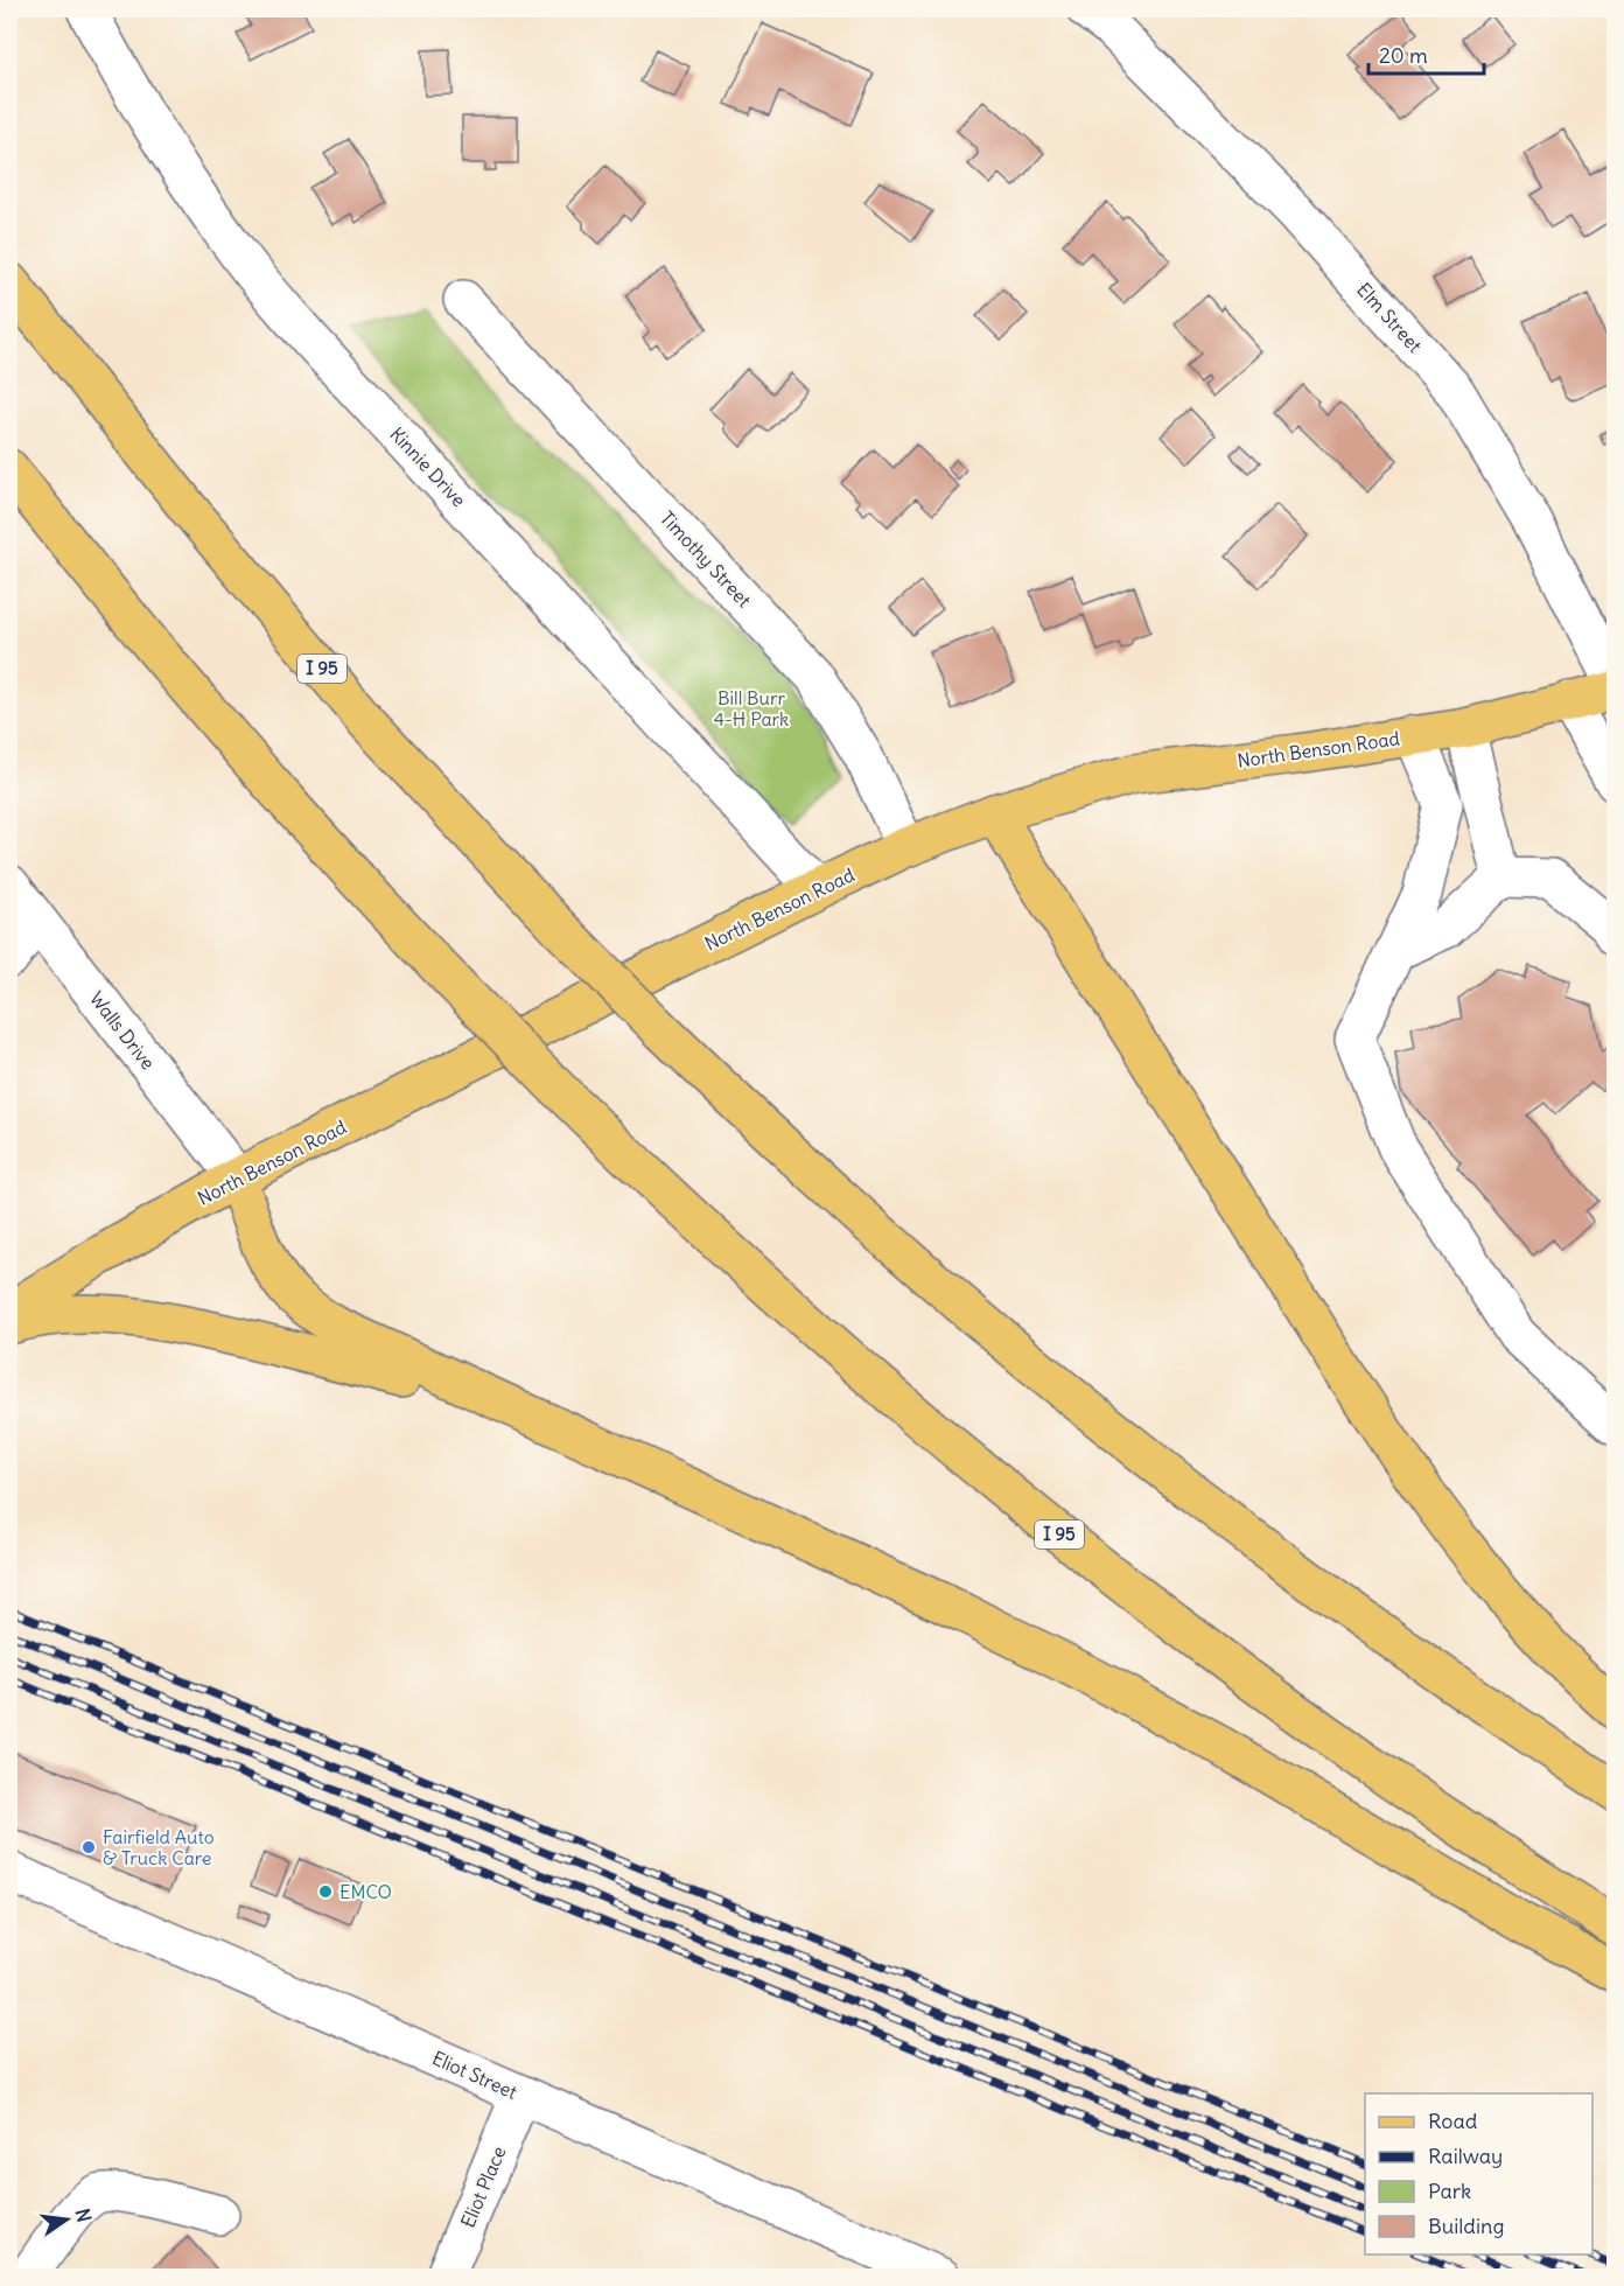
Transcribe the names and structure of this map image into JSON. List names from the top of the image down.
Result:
{
  "streets": {
    "main road": ["I 95", "North Benson Road"],
    "street": [
      "Elm Street",
      "Kinnie Drive",
      "Timothy Street",
      "Walls Drive",
      "Eliot Street",
      "Eliot Place"
    ]
  },
  "crossings": [
    ["Kinnie Drive", "North Benson Road"],
    ["Timothy Street", "North Benson Road"],
    ["North Benson Road", "Walls Drive"],
    ["Eliot Street", "Eliot Place"]
  ],
  "parks": ["Bill Burr 4-H Park"],
  "places": ["Fairfield Auto & Truck Care", "EMCO"],
  "legend": [
    "Road",
    "Railway",
    "Park",
    "Building"
  ],
  "scale_bar": "20 m",
  "north": "right"
}
